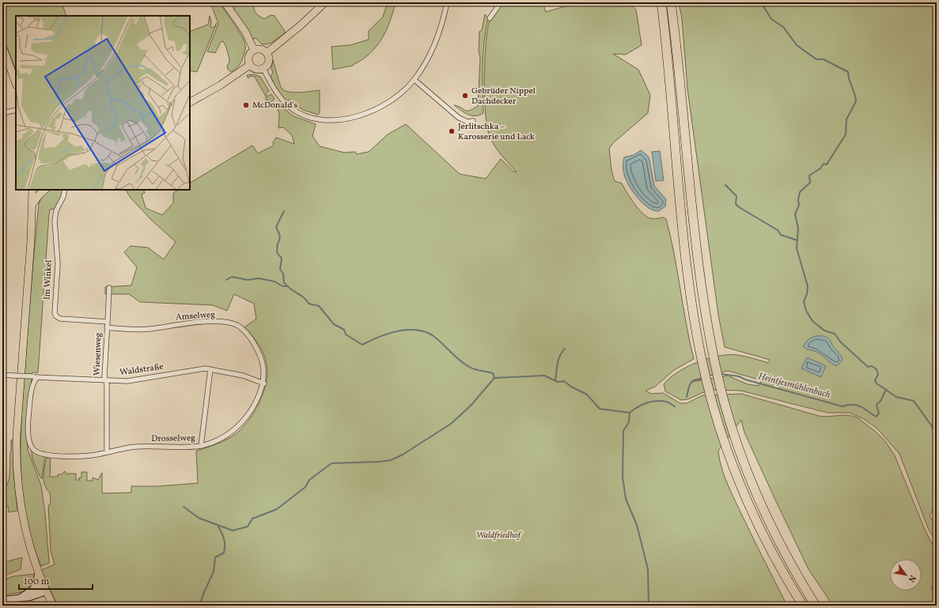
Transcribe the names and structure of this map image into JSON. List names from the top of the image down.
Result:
{
  "streets": {
    "street": [
      "Im Winkel",
      "Amselweg",
      "Wiesenweg",
      "Waldstraße",
      "Drosselweg"
    ]
  },
  "crossings": [
    ["Im Winkel", "Wiesenweg"],
    ["Amselweg", "Wiesenweg"],
    ["Amselweg", "Drosselweg"],
    ["Wiesenweg", "Waldstraße"],
    ["Waldstraße", "Drosselweg"]
  ],
  "water": ["Heintjesmühlenbach"],
  "parks": ["Waldfriedhof"],
  "places": ["Gebrüder Nippel Dachdecker", "McDonald's", "Jerlitschka – Karosserie und Lack"],
  "scale_bar": "100 m",
  "north": "bottom right"
}
